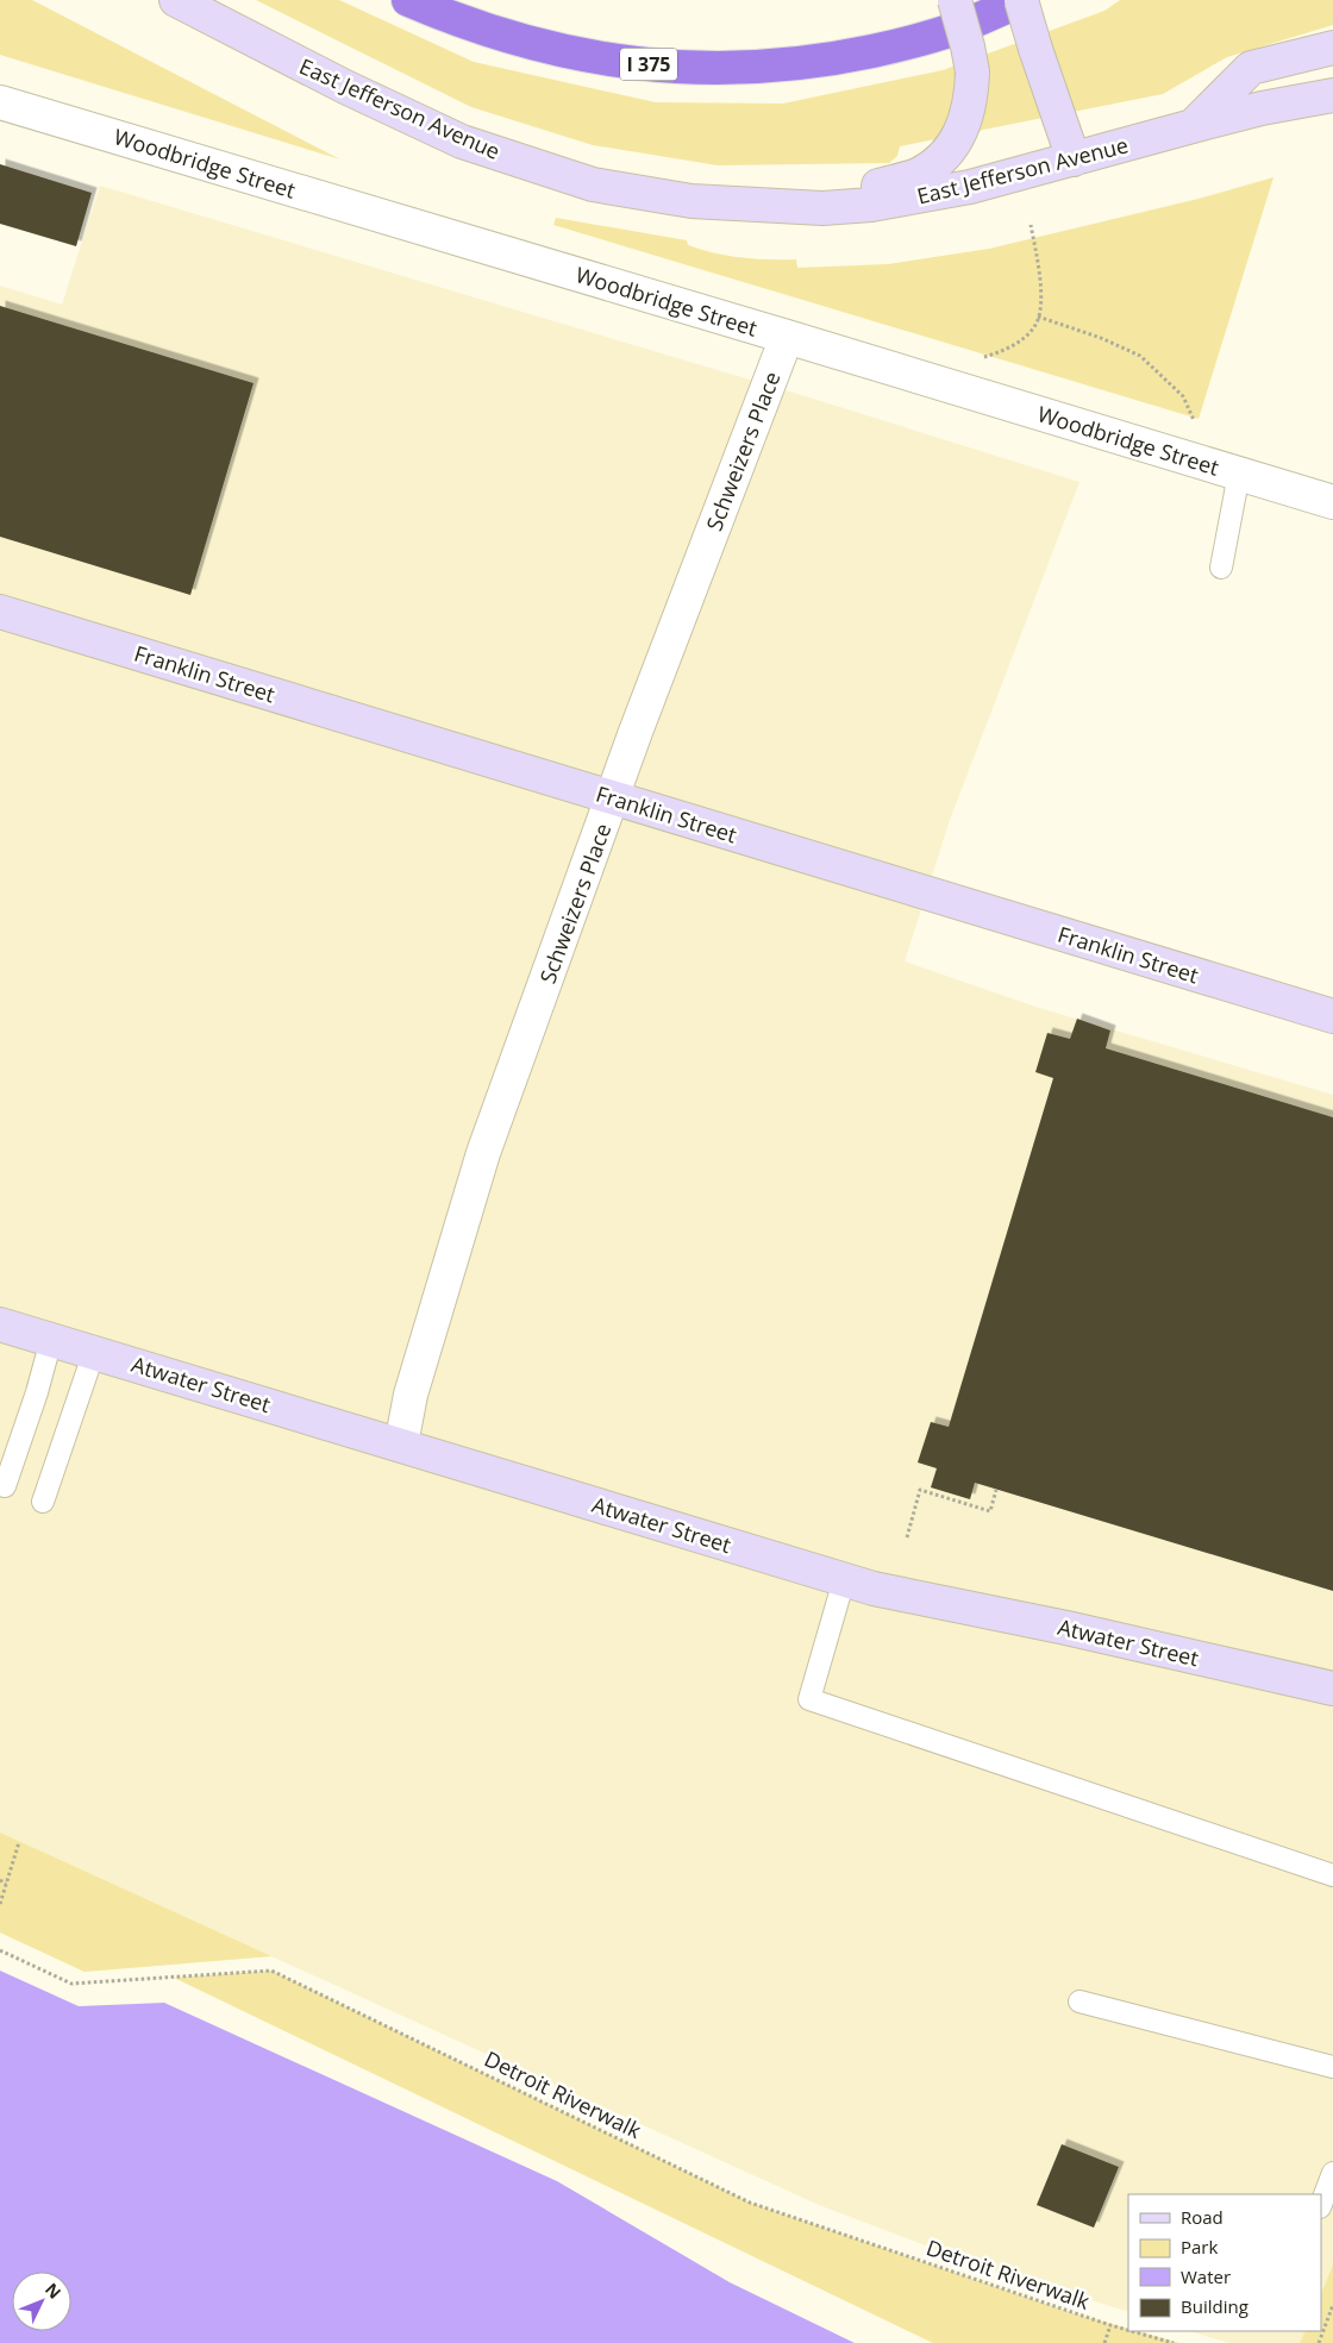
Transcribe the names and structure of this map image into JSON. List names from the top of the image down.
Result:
{
  "streets": {
    "highway": ["I 375"],
    "street": [
      "East Jefferson Avenue",
      "Woodbridge Street",
      "Schweizers Place",
      "Franklin Street",
      "Atwater Street"
    ],
    "path": ["Detroit Riverwalk"]
  },
  "crossings": [
    ["Woodbridge Street", "Schweizers Place"],
    ["Schweizers Place", "Franklin Street"],
    ["Schweizers Place", "Atwater Street"]
  ],
  "legend": [
    "Road",
    "Park",
    "Water",
    "Building"
  ],
  "north": "top right"
}
